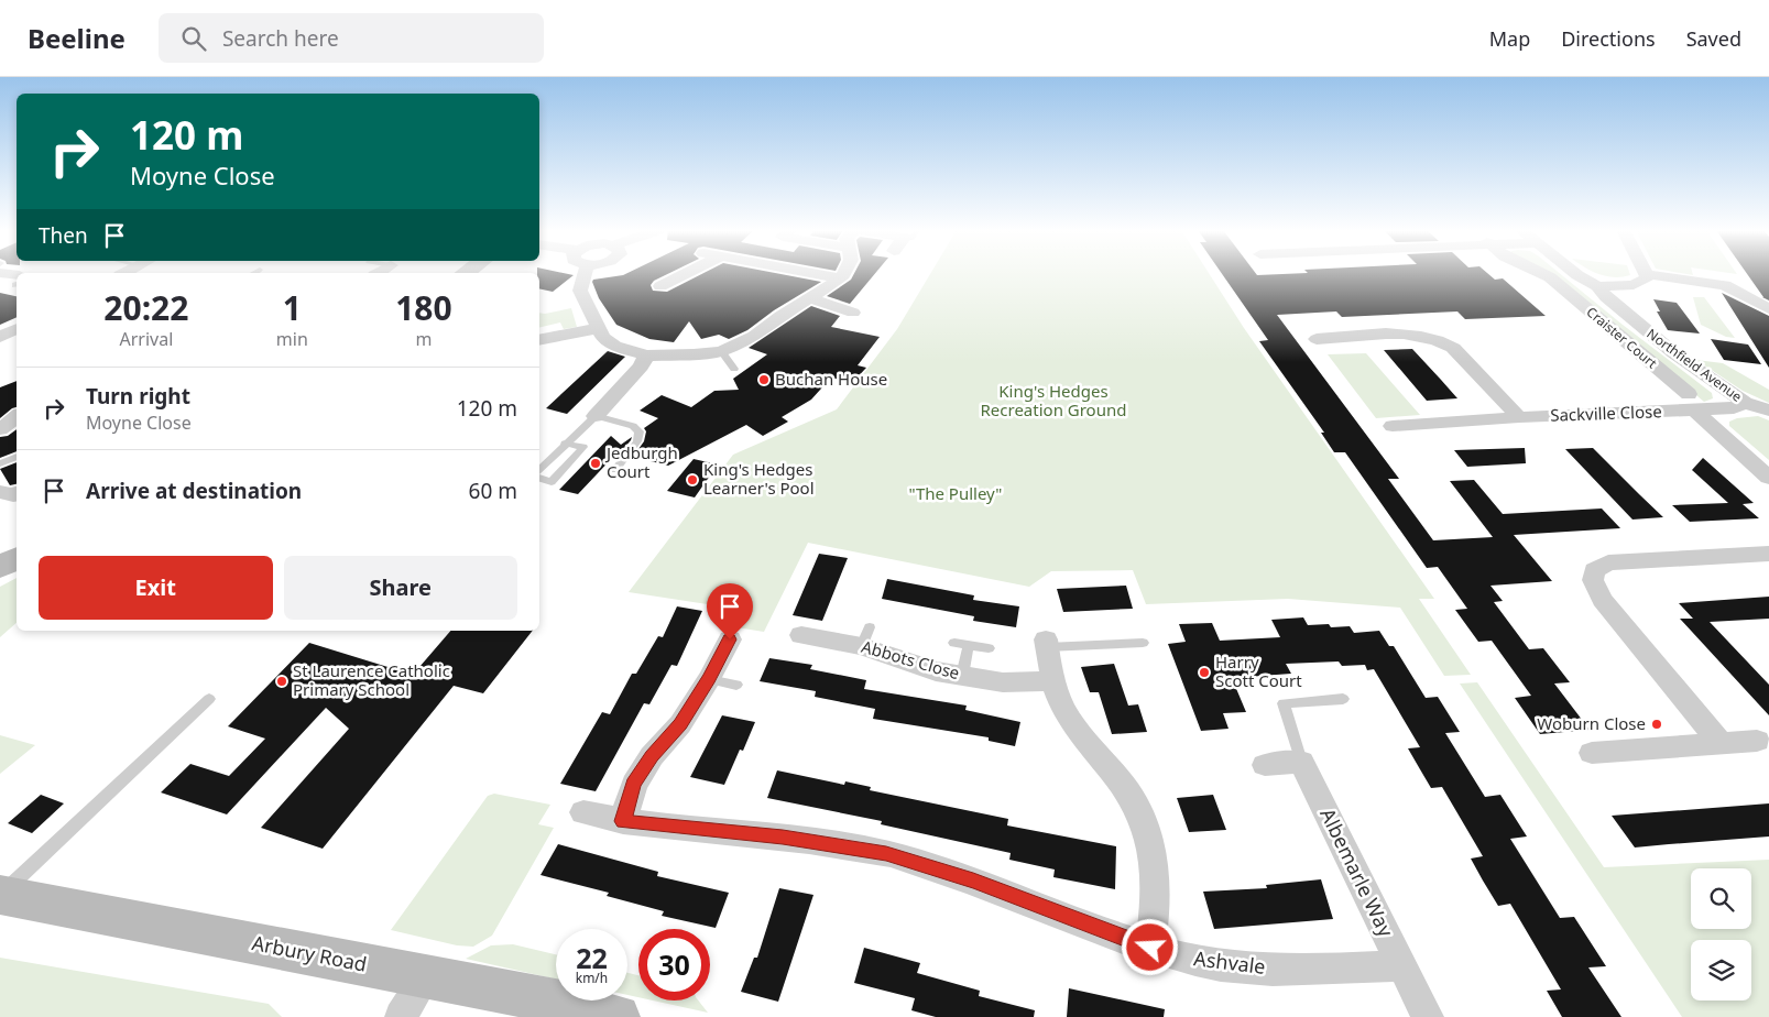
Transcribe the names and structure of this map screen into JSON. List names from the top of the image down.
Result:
{
  "streets": {
    "street": [
      "Craister Court",
      "Northfield Avenue",
      "Sackville Close",
      "Abbots Close",
      "Albemarle Way",
      "Arbury Road",
      "Ashvale"
    ]
  },
  "crossings": [
    ["Craister Court", "Sackville Close"],
    ["Northfield Avenue", "Sackville Close"],
    ["Albemarle Way", "Ashvale"]
  ],
  "parks": ["King's Hedges Recreation Ground", "\"The Pulley\""],
  "places": [
    "Buchan House",
    "Jedburgh Court",
    "King's Hedges Learner's Pool",
    "Harry Scott Court",
    "St Laurence Catholic Primary School",
    "Woburn Close"
  ],
  "page": {
    "header": "Beeline",
    "search": "Search here",
    "nav": ["Map", "Directions", "Saved"],
    "turn": ["120 m", "Moyne Close"],
    "then": "Then",
    "eta": [
      "20:22",
      "Arrival",
      "1",
      "min",
      "180",
      "m"
    ],
    "list": [
      {
        "name": "Turn right",
        "note": "Moyne Close",
        "value": "120 m"
      },
      {
        "name": "Arrive at destination",
        "value": "60 m"
      }
    ],
    "buttons": ["Exit", "Share"],
    "speed": "22 km/h",
    "limit": "30"
  }
}
